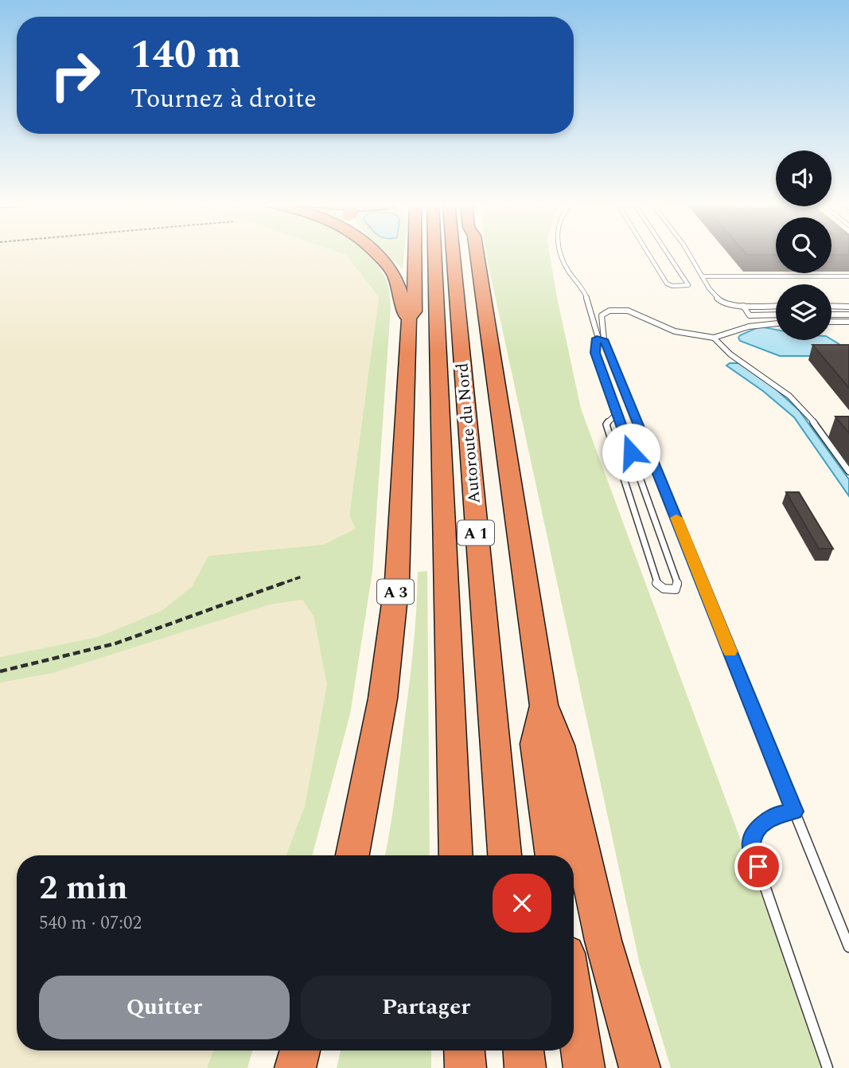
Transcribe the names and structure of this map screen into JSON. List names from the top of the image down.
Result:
{
  "streets": {
    "highway": ["Autoroute du Nord", "A 1", "A 3"]
  },
  "page": {
    "turn": ["140 m", "Tournez à droite"],
    "heading": ["2 min", "540 m · 07:02"],
    "buttons": ["Quitter", "Partager"]
  }
}
